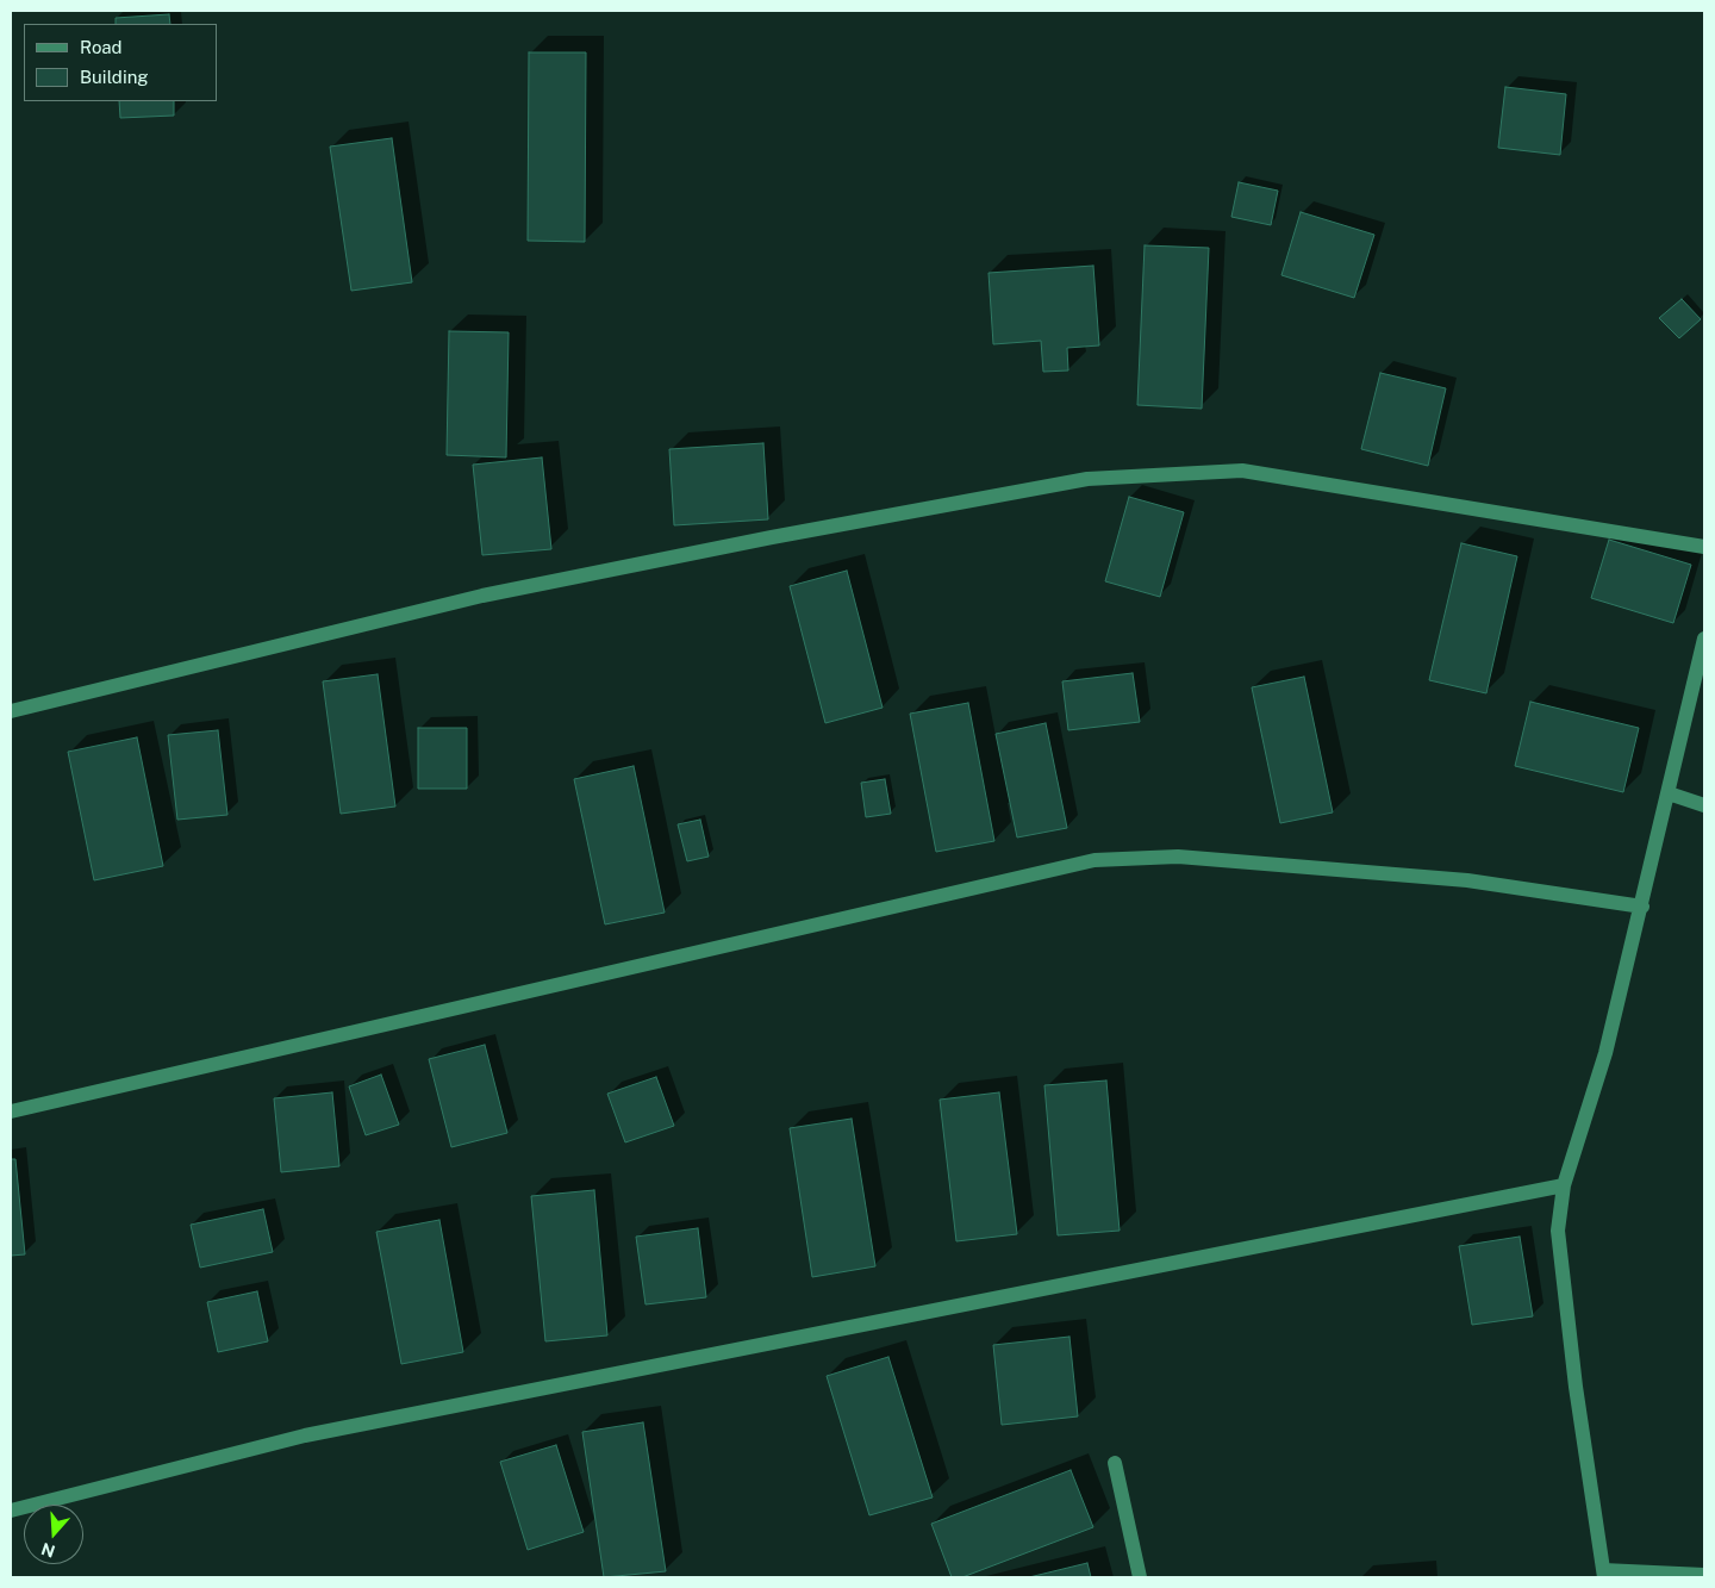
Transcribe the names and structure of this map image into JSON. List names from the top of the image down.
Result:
{
  "legend": ["Road", "Building"],
  "north": "bottom"
}
